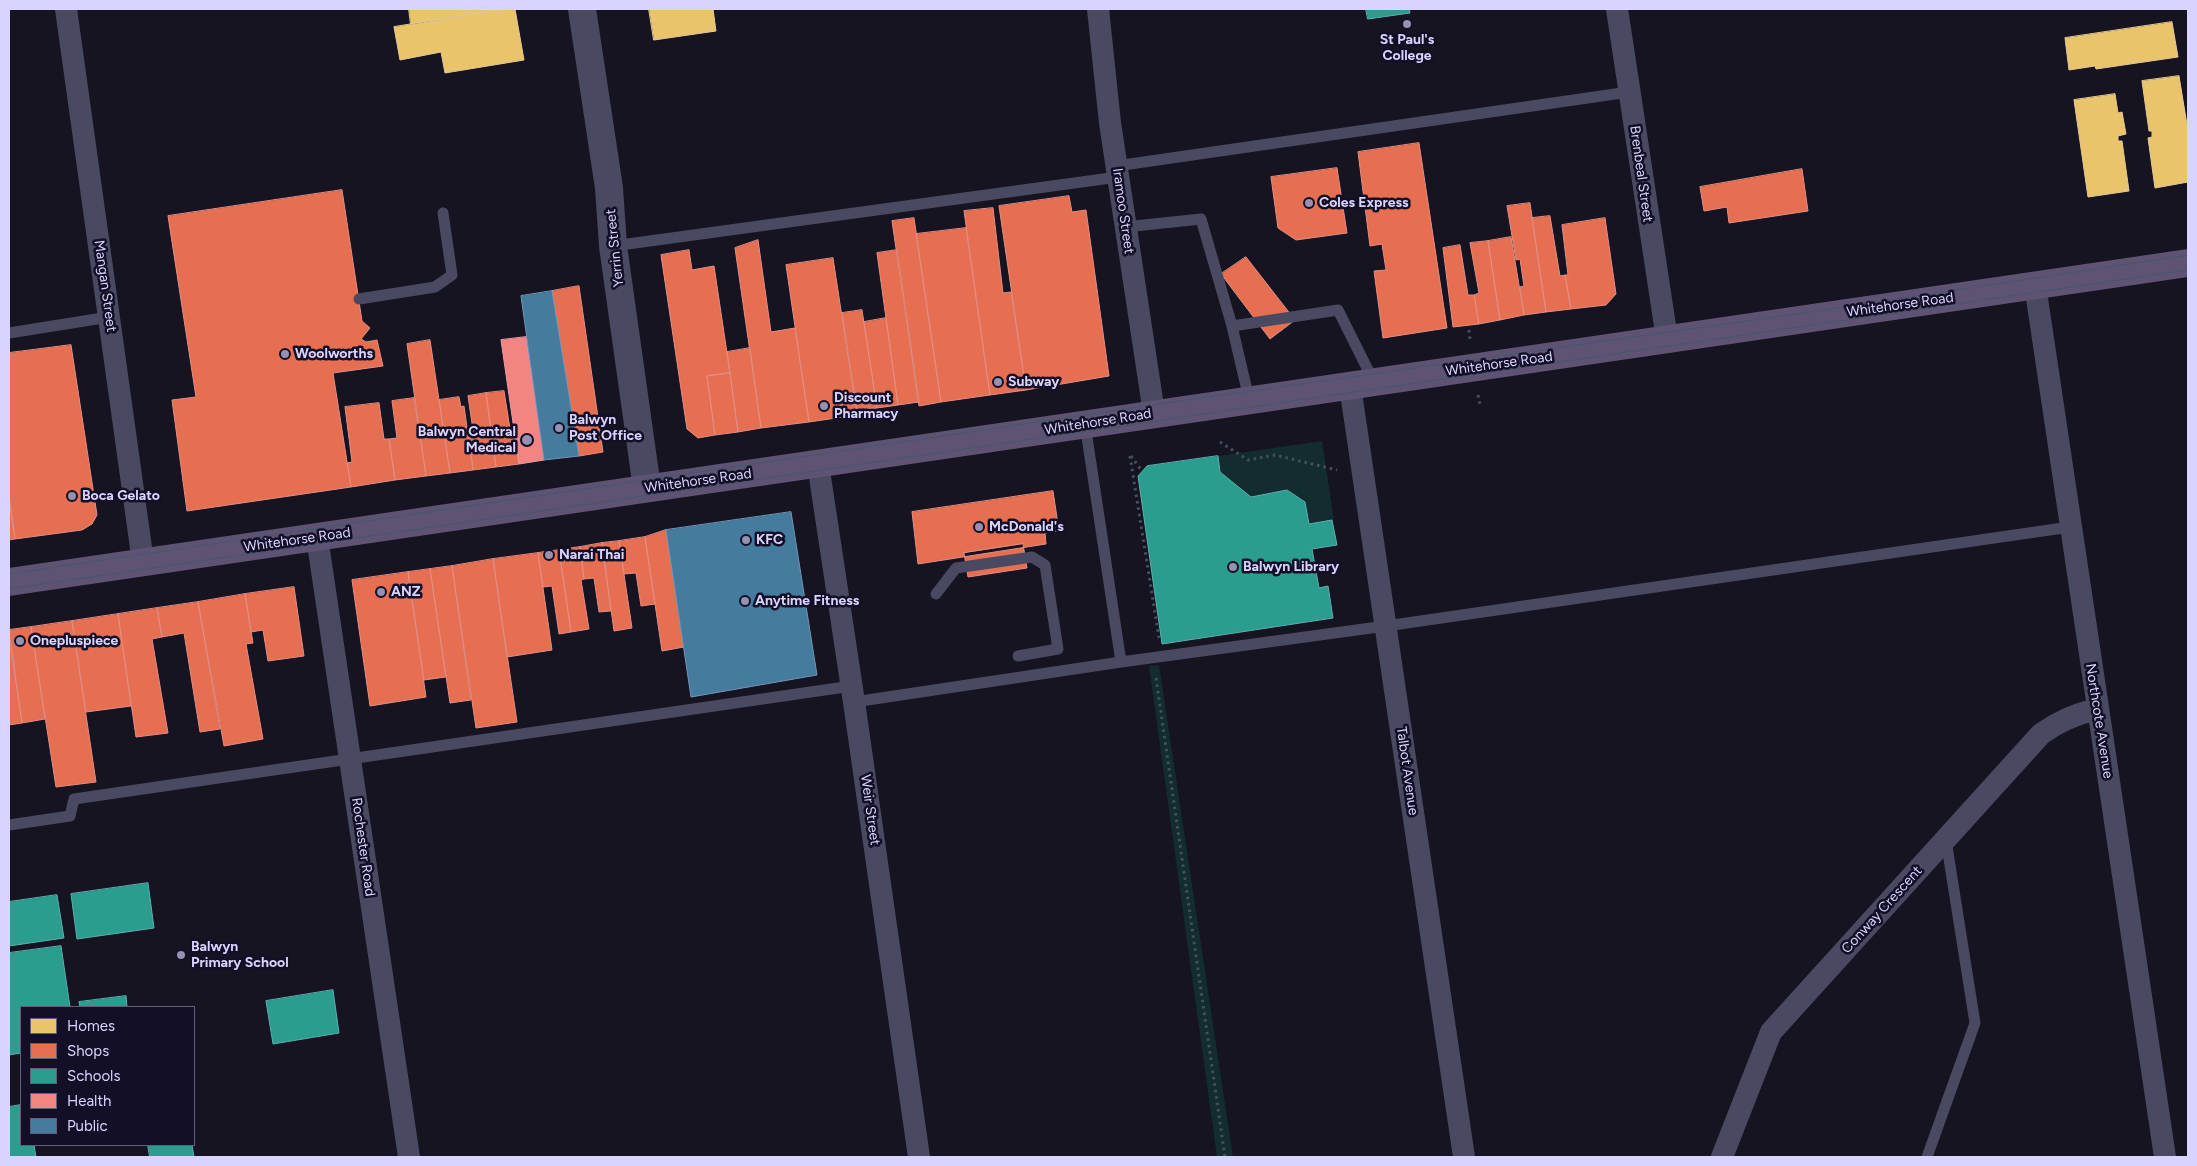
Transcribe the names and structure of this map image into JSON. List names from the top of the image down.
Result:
{
  "streets": {
    "main road": ["Whitehorse Road"],
    "street": [
      "Brenbeal Street",
      "Iramoo Street",
      "Yerrin Street",
      "Mangan Street",
      "Northcote Avenue",
      "Talbot Avenue",
      "Weir Street",
      "Rochester Road",
      "Conway Crescent"
    ]
  },
  "crossings": [
    ["Brenbeal Street", "Whitehorse Road"],
    ["Iramoo Street", "Whitehorse Road"],
    ["Yerrin Street", "Whitehorse Road"],
    ["Mangan Street", "Whitehorse Road"],
    ["Whitehorse Road", "Northcote Avenue"],
    ["Whitehorse Road", "Talbot Avenue"],
    ["Whitehorse Road", "Weir Street"],
    ["Whitehorse Road", "Rochester Road"],
    ["Northcote Avenue", "Conway Crescent"]
  ],
  "places": [
    "St Paul's College",
    "Coles Express",
    "Woolworths",
    "Subway",
    "Discount Pharmacy",
    "Balwyn Post Office",
    "Balwyn Central Medical",
    "Boca Gelato",
    "McDonald's",
    "KFC",
    "Narai Thai",
    "Balwyn Library",
    "ANZ",
    "Anytime Fitness",
    "Onepluspiece",
    "Balwyn Primary School"
  ],
  "legend": [
    "Homes",
    "Shops",
    "Schools",
    "Health",
    "Public"
  ]
}
